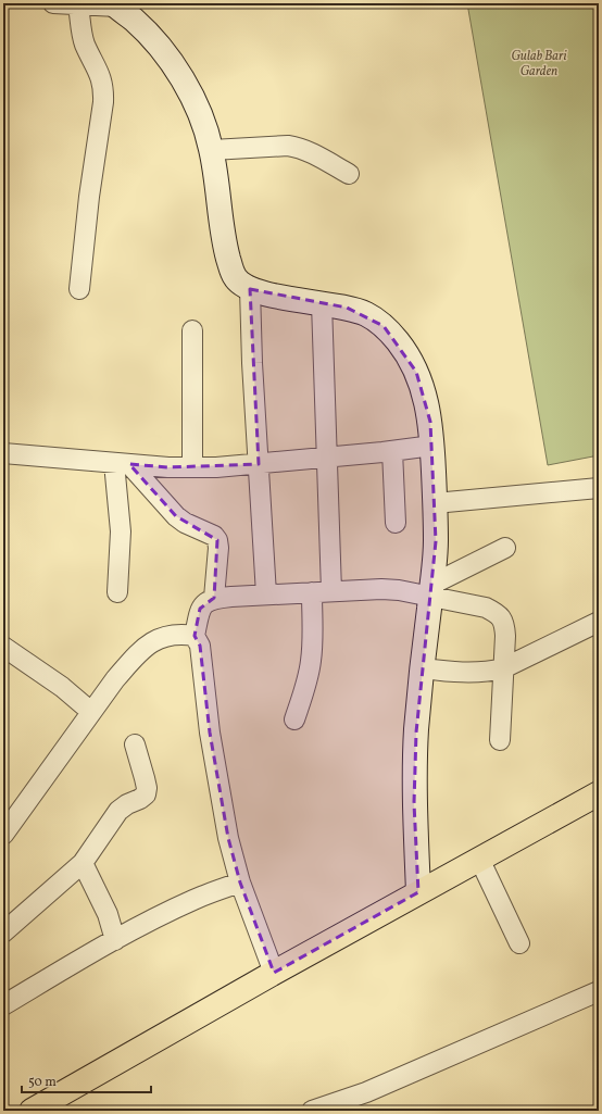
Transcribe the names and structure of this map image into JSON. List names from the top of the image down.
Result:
{
  "parks": ["Gulab Bari Garden"],
  "scale_bar": "50 m"
}
